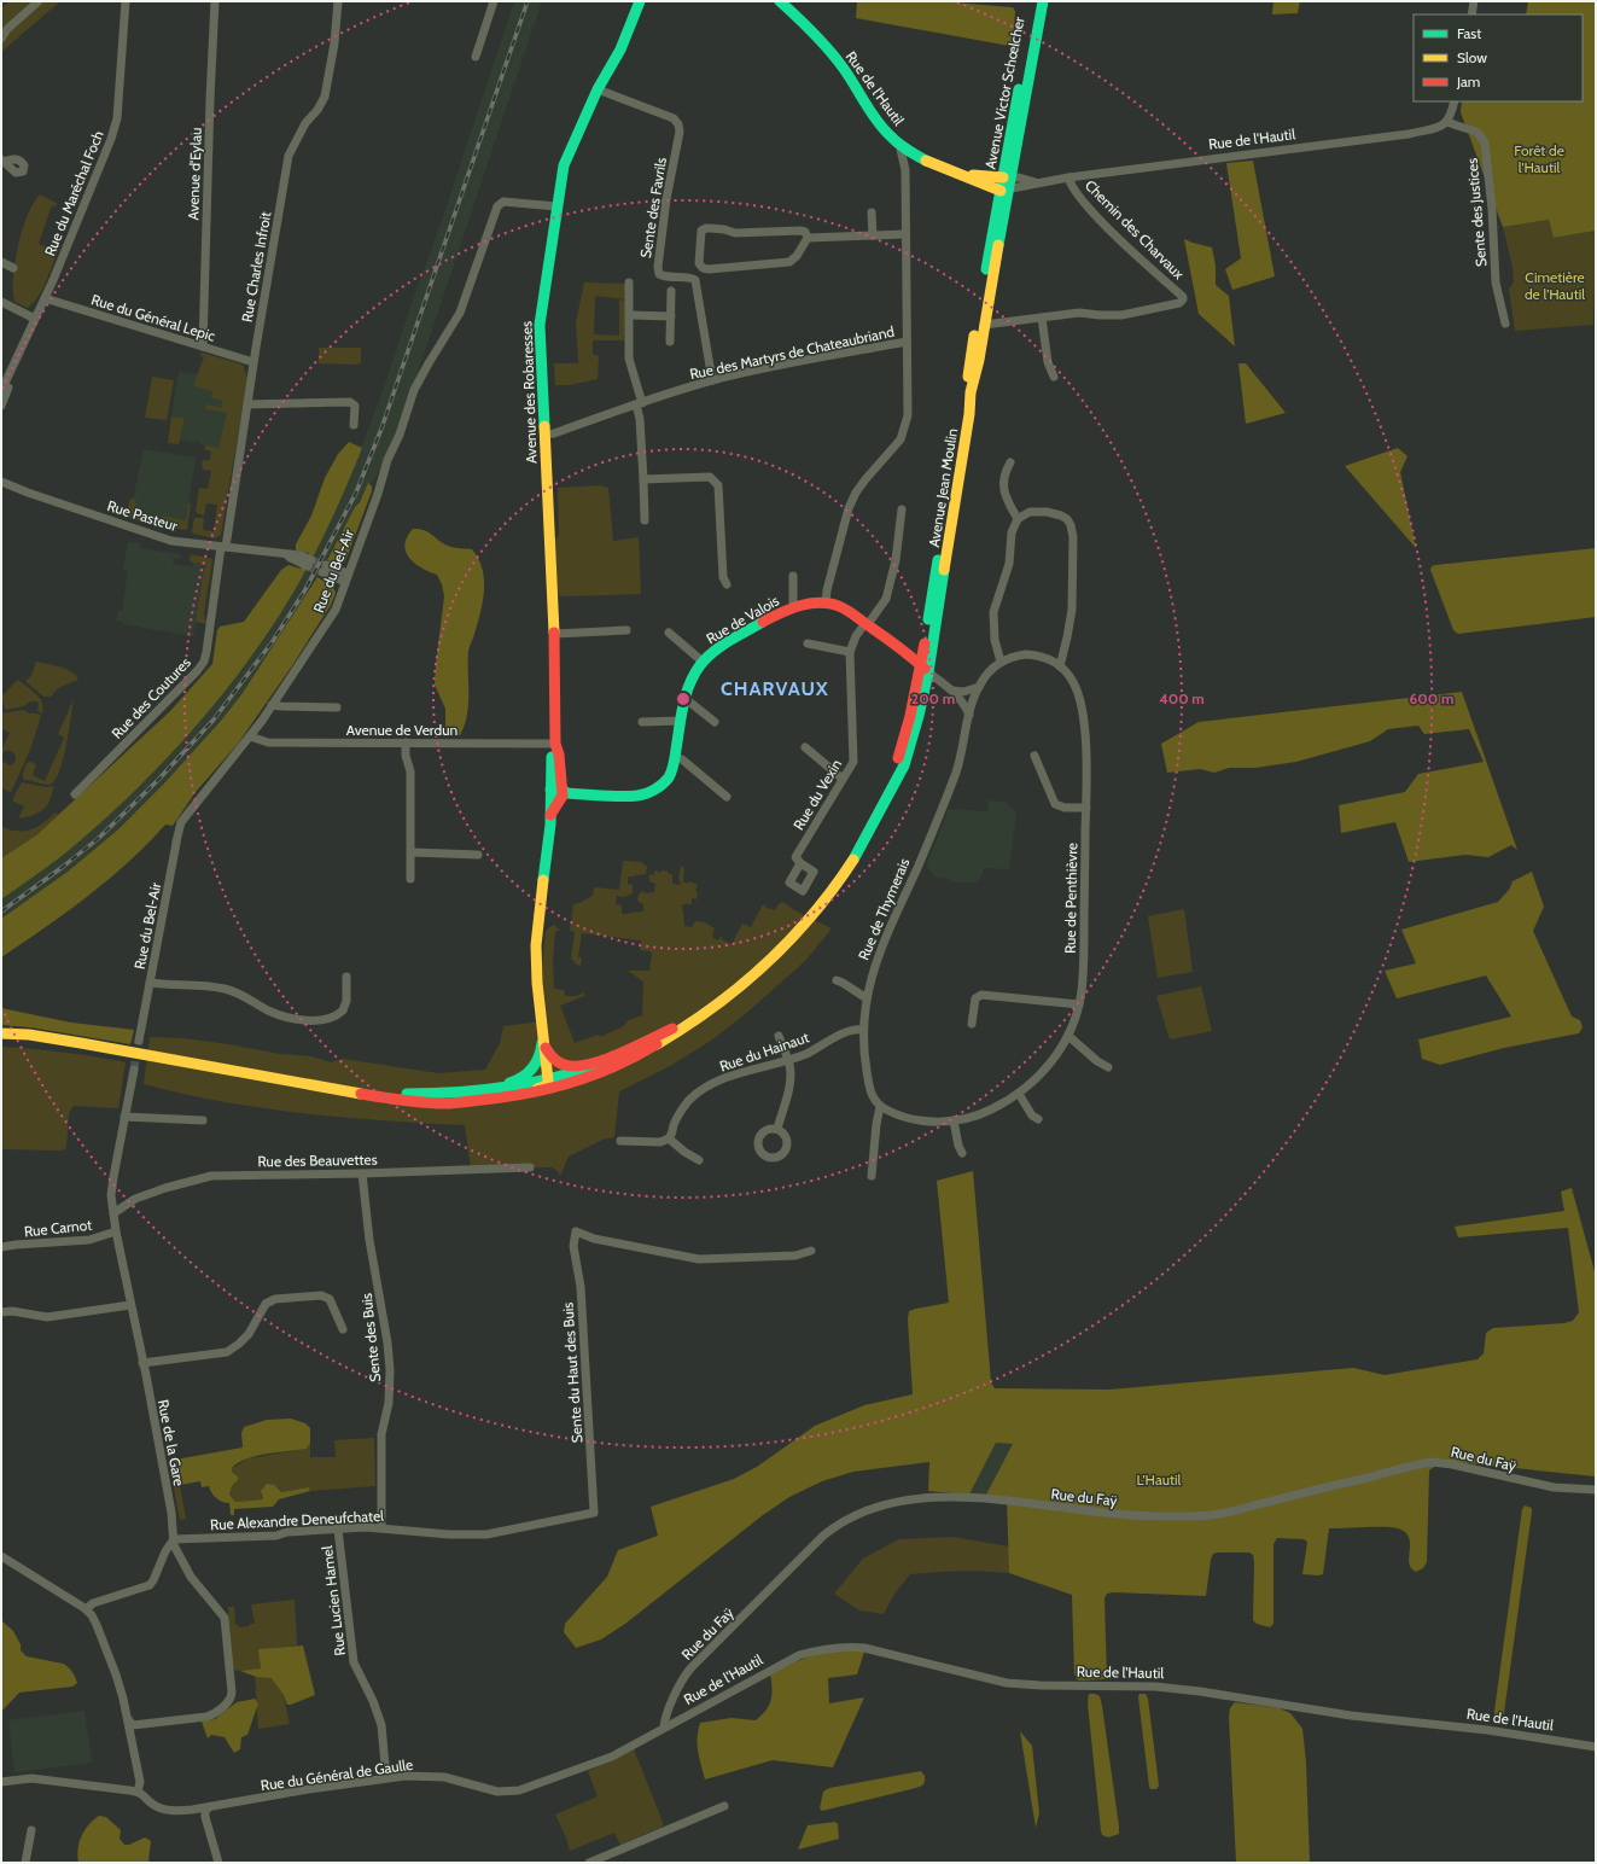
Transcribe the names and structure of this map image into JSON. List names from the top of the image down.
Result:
{
  "streets": {
    "main road": [
      "Rue de l'Hautil",
      "Avenue Victor Schœlcher",
      "Avenue des Robaresses",
      "Avenue Jean Moulin",
      "Rue de Valois"
    ],
    "street": [
      "Avenue d'Eylau",
      "Rue du Maréchal Foch",
      "Sente des Favrils",
      "Sente des Justices",
      "Chemin des Charvaux",
      "Rue Charles Infroit",
      "Rue du Général Lepic",
      "Rue des Martyrs de Chateaubriand",
      "Rue Pasteur",
      "Rue du Bel-Air",
      "Rue des Coutures",
      "Avenue de Verdun",
      "Rue du Vexin",
      "Rue de Penthièvre",
      "Rue de Thymerais",
      "Rue du Hainaut",
      "Rue des Beauvettes",
      "Rue Carnot",
      "Sente des Buis",
      "Sente du Haut des Buis",
      "Rue de la Gare",
      "Rue du Faÿ",
      "Rue Alexandre Deneufchatel",
      "Rue Lucien Hamel",
      "Rue du Général de Gaulle"
    ]
  },
  "crossings": [
    ["Rue de l'Hautil", "Avenue Victor Schœlcher"],
    ["Rue de l'Hautil", "Sente des Justices"],
    ["Rue de l'Hautil", "Chemin des Charvaux"],
    ["Rue de l'Hautil", "Avenue Jean Moulin"],
    ["Rue de l'Hautil", "Rue du Faÿ"],
    ["Rue de l'Hautil", "Rue du Général de Gaulle"],
    ["Avenue Victor Schœlcher", "Avenue Jean Moulin"],
    ["Avenue d'Eylau", "Rue du Général Lepic"],
    ["Rue du Maréchal Foch", "Rue du Général Lepic"],
    ["Sente des Favrils", "Rue des Martyrs de Chateaubriand"],
    ["Sente des Favrils", "Avenue des Robaresses"],
    ["Rue Charles Infroit", "Rue du Général Lepic"],
    ["Rue Charles Infroit", "Rue Pasteur"],
    ["Rue Charles Infroit", "Rue des Coutures"],
    ["Rue des Martyrs de Chateaubriand", "Avenue des Robaresses"],
    ["Avenue des Robaresses", "Rue du Bel-Air"],
    ["Avenue des Robaresses", "Rue de Valois"],
    ["Avenue des Robaresses", "Avenue de Verdun"],
    ["Avenue Jean Moulin", "Rue de Valois"],
    ["Rue Pasteur", "Rue des Coutures"],
    ["Rue du Bel-Air", "Avenue de Verdun"],
    ["Rue de Valois", "Rue du Vexin"],
    ["Rue de Penthièvre", "Rue de Thymerais"],
    ["Rue de Thymerais", "Rue du Hainaut"],
    ["Rue des Beauvettes", "Sente des Buis"],
    ["Rue Carnot", "Rue de la Gare"],
    ["Sente des Buis", "Rue Alexandre Deneufchatel"],
    ["Sente du Haut des Buis", "Rue Alexandre Deneufchatel"],
    ["Rue de la Gare", "Rue Alexandre Deneufchatel"],
    ["Rue du Faÿ", "Rue du Général de Gaulle"],
    ["Rue Alexandre Deneufchatel", "Rue Lucien Hamel"],
    ["Rue Lucien Hamel", "Rue du Général de Gaulle"]
  ],
  "districts": ["CHARVAUX"],
  "parks": ["Forêt de l'Hautil", "Cimetière de l'Hautil", "L'Hautil"],
  "legend": ["Fast", "Slow", "Jam"],
  "rings": ["200 m", "400 m", "600 m"]
}
